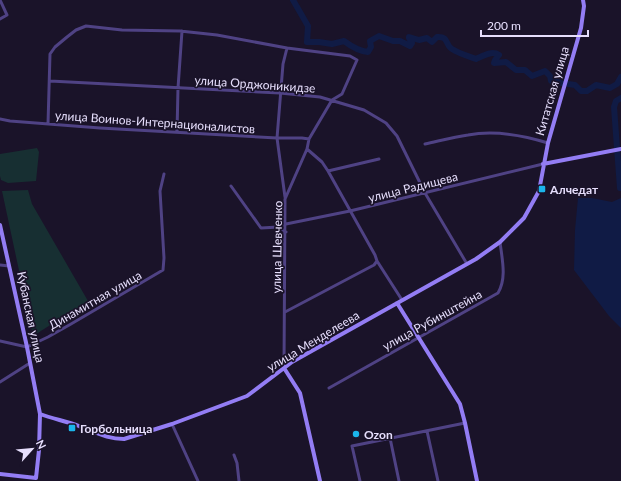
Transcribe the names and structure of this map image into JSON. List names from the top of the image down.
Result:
{
  "streets": {
    "street": [
      "улица Орджоникидзе",
      "Китатская улица",
      "улица Воинов-Интернационалистов",
      "улица Радищева",
      "улица Шевченко",
      "Динамитная улица",
      "Кубанская улица",
      "улица Рубинштейна",
      "улица Менделеева"
    ]
  },
  "crossings": [
    ["улица Орджоникидзе", "улица Радищева"],
    ["улица Орджоникидзе", "улица Шевченко"],
    ["улица Орджоникидзе", "улица Менделеева"],
    ["Китатская улица", "улица Радищева"],
    ["Китатская улица", "улица Менделеева"],
    ["улица Воинов-Интернационалистов", "улица Шевченко"],
    ["улица Радищева", "улица Шевченко"],
    ["улица Радищева", "улица Менделеева"],
    ["улица Шевченко", "улица Менделеева"],
    ["Динамитная улица", "Кубанская улица"],
    ["Кубанская улица", "улица Менделеева"],
    ["улица Рубинштейна", "улица Менделеева"]
  ],
  "places": {
    "transit": ["Алчедат", "Горбольница"],
    "other": ["Ozon"]
  },
  "scale_bar": "200 m",
  "north": "top right"
}
